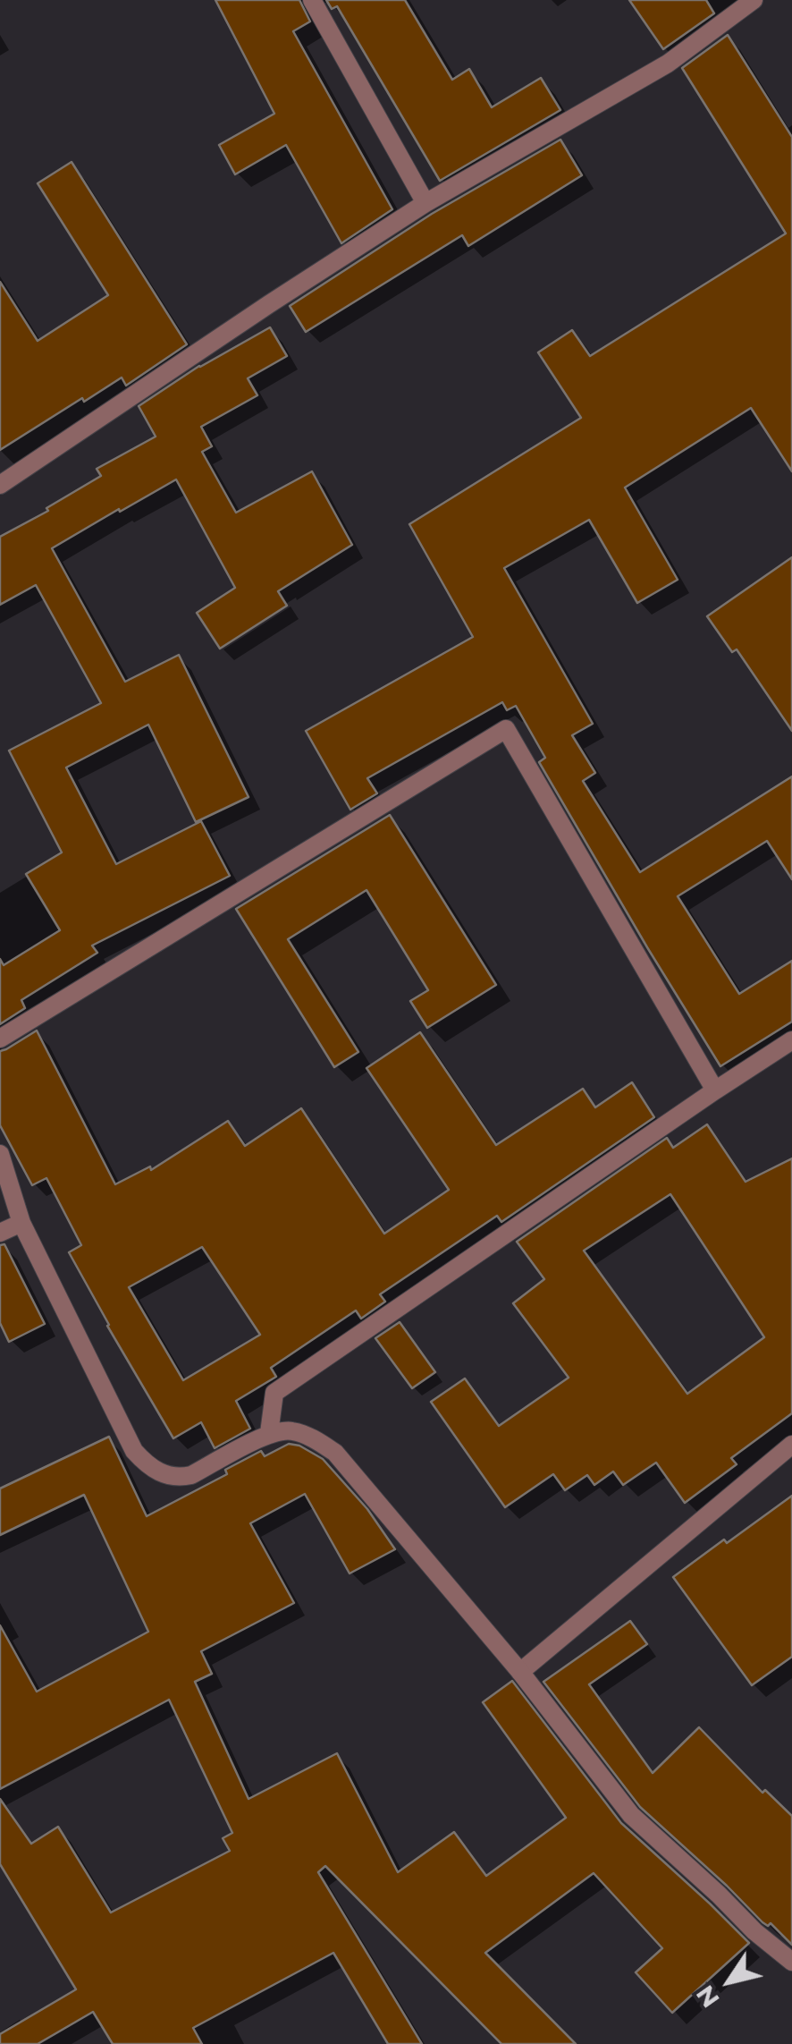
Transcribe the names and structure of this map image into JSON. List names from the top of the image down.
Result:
{
  "north": "bottom left"
}
